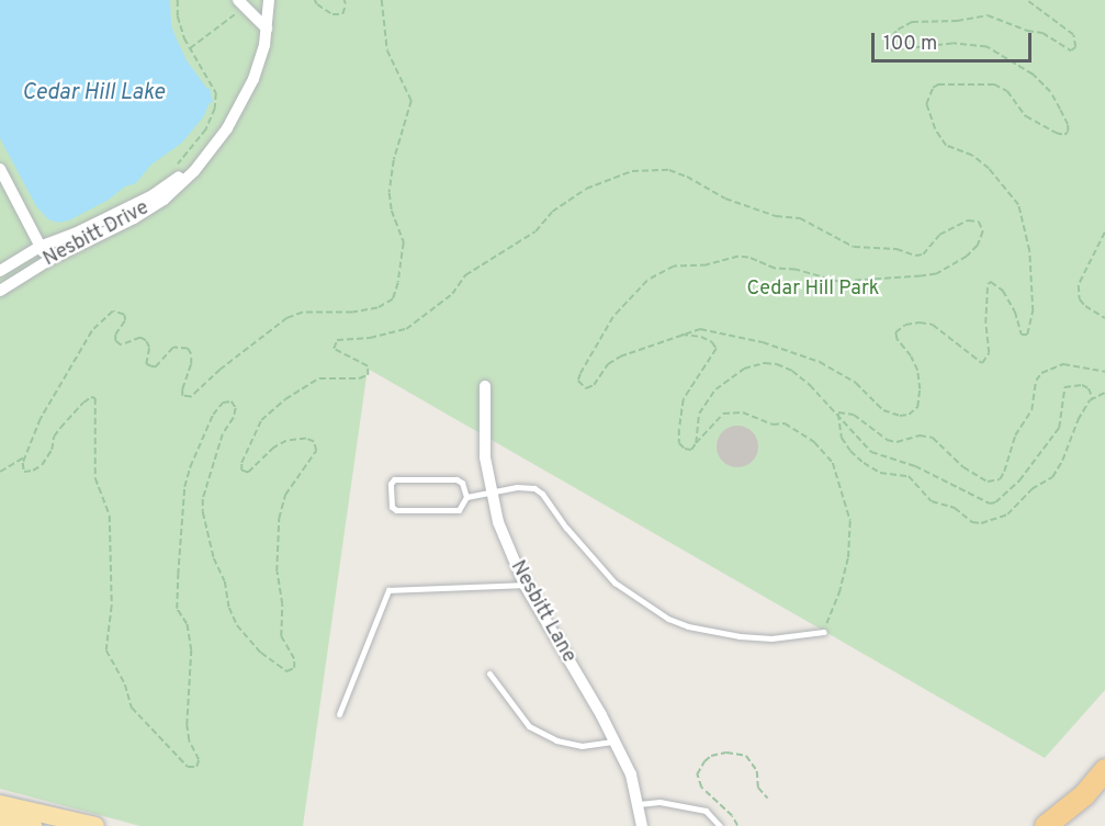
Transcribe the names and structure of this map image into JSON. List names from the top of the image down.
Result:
{
  "streets": {
    "street": ["Nesbitt Drive", "Nesbitt Lane"]
  },
  "water": ["Cedar Hill Lake"],
  "parks": ["Cedar Hill Park"],
  "scale_bar": "100 m"
}
